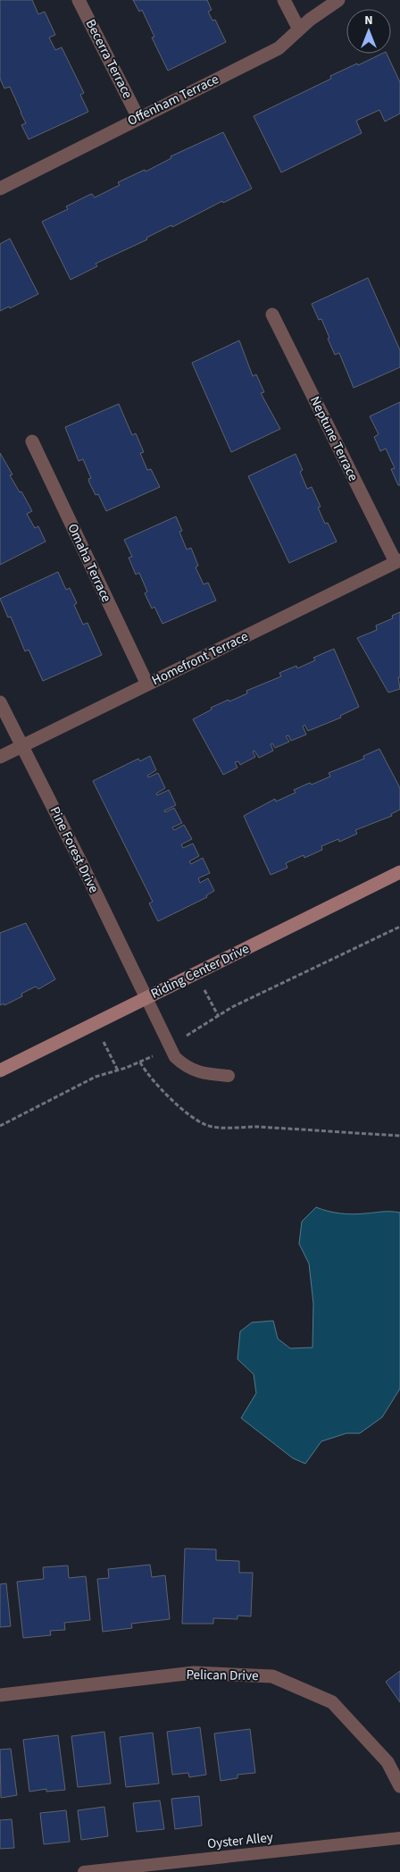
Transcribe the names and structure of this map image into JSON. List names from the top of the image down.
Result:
{
  "streets": {
    "street": [
      "Becerra Terrace",
      "Offenham Terrace",
      "Neptune Terrace",
      "Omaha Terrace",
      "Homefront Terrace",
      "Pine Forest Drive",
      "Riding Center Drive",
      "Pelican Drive"
    ],
    "lane": ["Oyster Alley"]
  },
  "crossings": [
    ["Becerra Terrace", "Offenham Terrace"],
    ["Neptune Terrace", "Homefront Terrace"],
    ["Omaha Terrace", "Homefront Terrace"],
    ["Homefront Terrace", "Pine Forest Drive"],
    ["Pine Forest Drive", "Riding Center Drive"]
  ],
  "north": "top"
}
